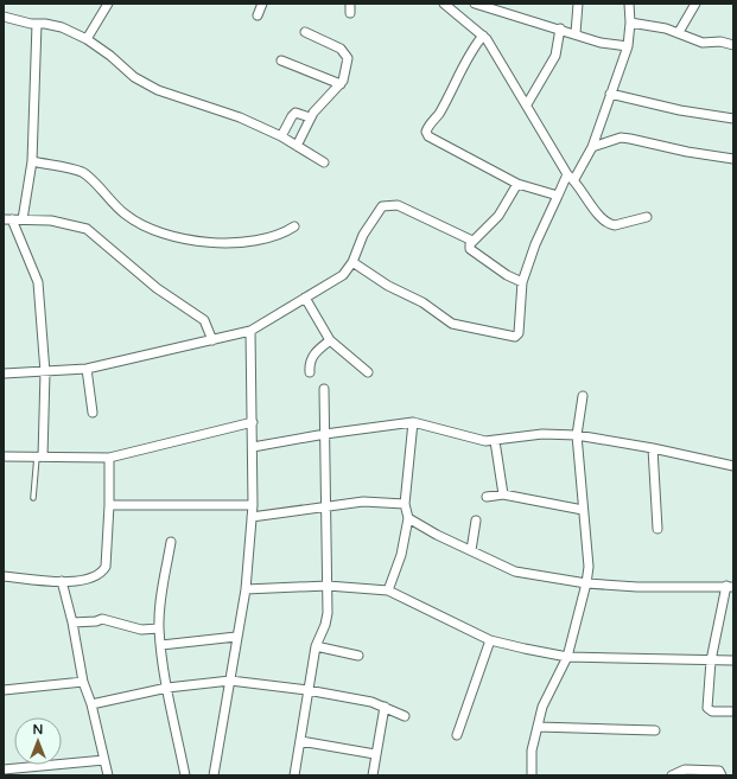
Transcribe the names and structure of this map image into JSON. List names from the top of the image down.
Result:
{
  "north": "top"
}
